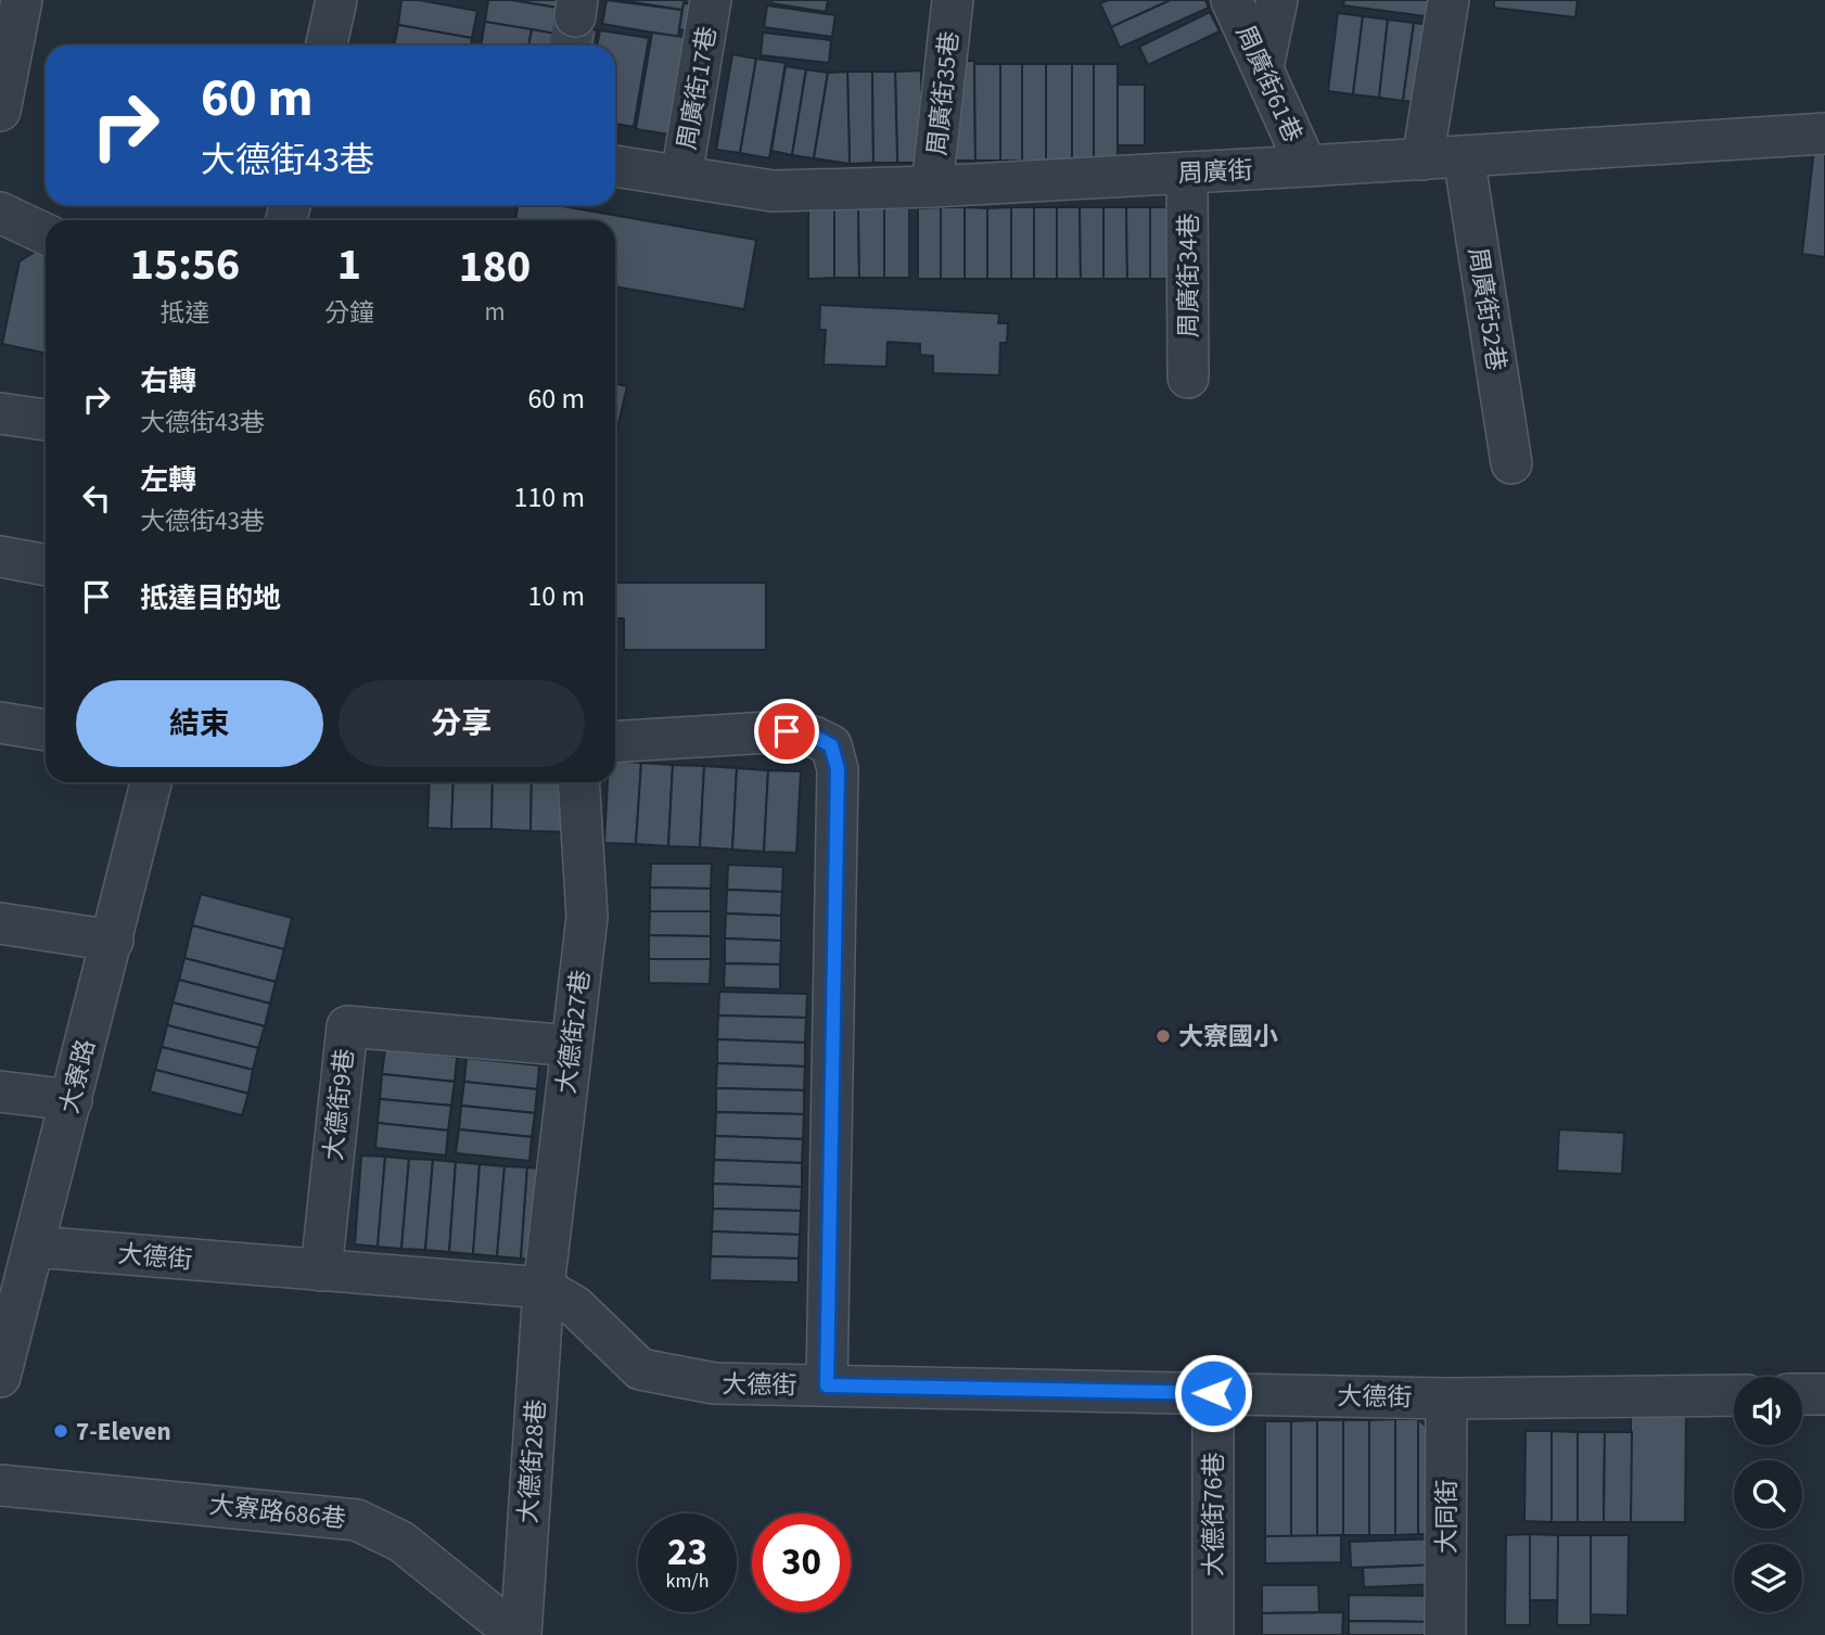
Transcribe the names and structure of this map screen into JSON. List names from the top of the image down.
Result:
{
  "streets": {
    "street": [
      "周廣街61巷",
      "周廣街17巷",
      "周廣街35巷",
      "周廣街",
      "周廣街34巷",
      "周廣街52巷",
      "大德街27巷",
      "大寮路",
      "大德街9巷",
      "大德街",
      "大德街28巷",
      "大寮路686巷",
      "大德街76巷",
      "大同街"
    ]
  },
  "crossings": [
    ["周廣街61巷", "周廣街"],
    ["周廣街17巷", "周廣街"],
    ["周廣街35巷", "周廣街"],
    ["周廣街", "周廣街34巷"],
    ["周廣街", "周廣街52巷"],
    ["大德街27巷", "大德街9巷"],
    ["大德街27巷", "大德街"],
    ["大德街27巷", "大德街28巷"],
    ["大寮路", "大德街"],
    ["大德街9巷", "大德街"],
    ["大德街", "大德街28巷"],
    ["大德街", "大德街76巷"],
    ["大德街", "大同街"],
    ["大德街28巷", "大寮路686巷"]
  ],
  "places": ["大寮國小", "7-Eleven"],
  "page": {
    "turn": ["60 m", "大德街43巷"],
    "eta": [
      "15:56",
      "抵達",
      "1",
      "分鐘",
      "180",
      "m"
    ],
    "list": [
      {
        "name": "右轉",
        "note": "大德街43巷",
        "value": "60 m"
      },
      {
        "name": "左轉",
        "note": "大德街43巷",
        "value": "110 m"
      },
      {
        "name": "抵達目的地",
        "value": "10 m"
      }
    ],
    "buttons": ["結束", "分享"],
    "speed": "23 km/h",
    "limit": "30"
  }
}
